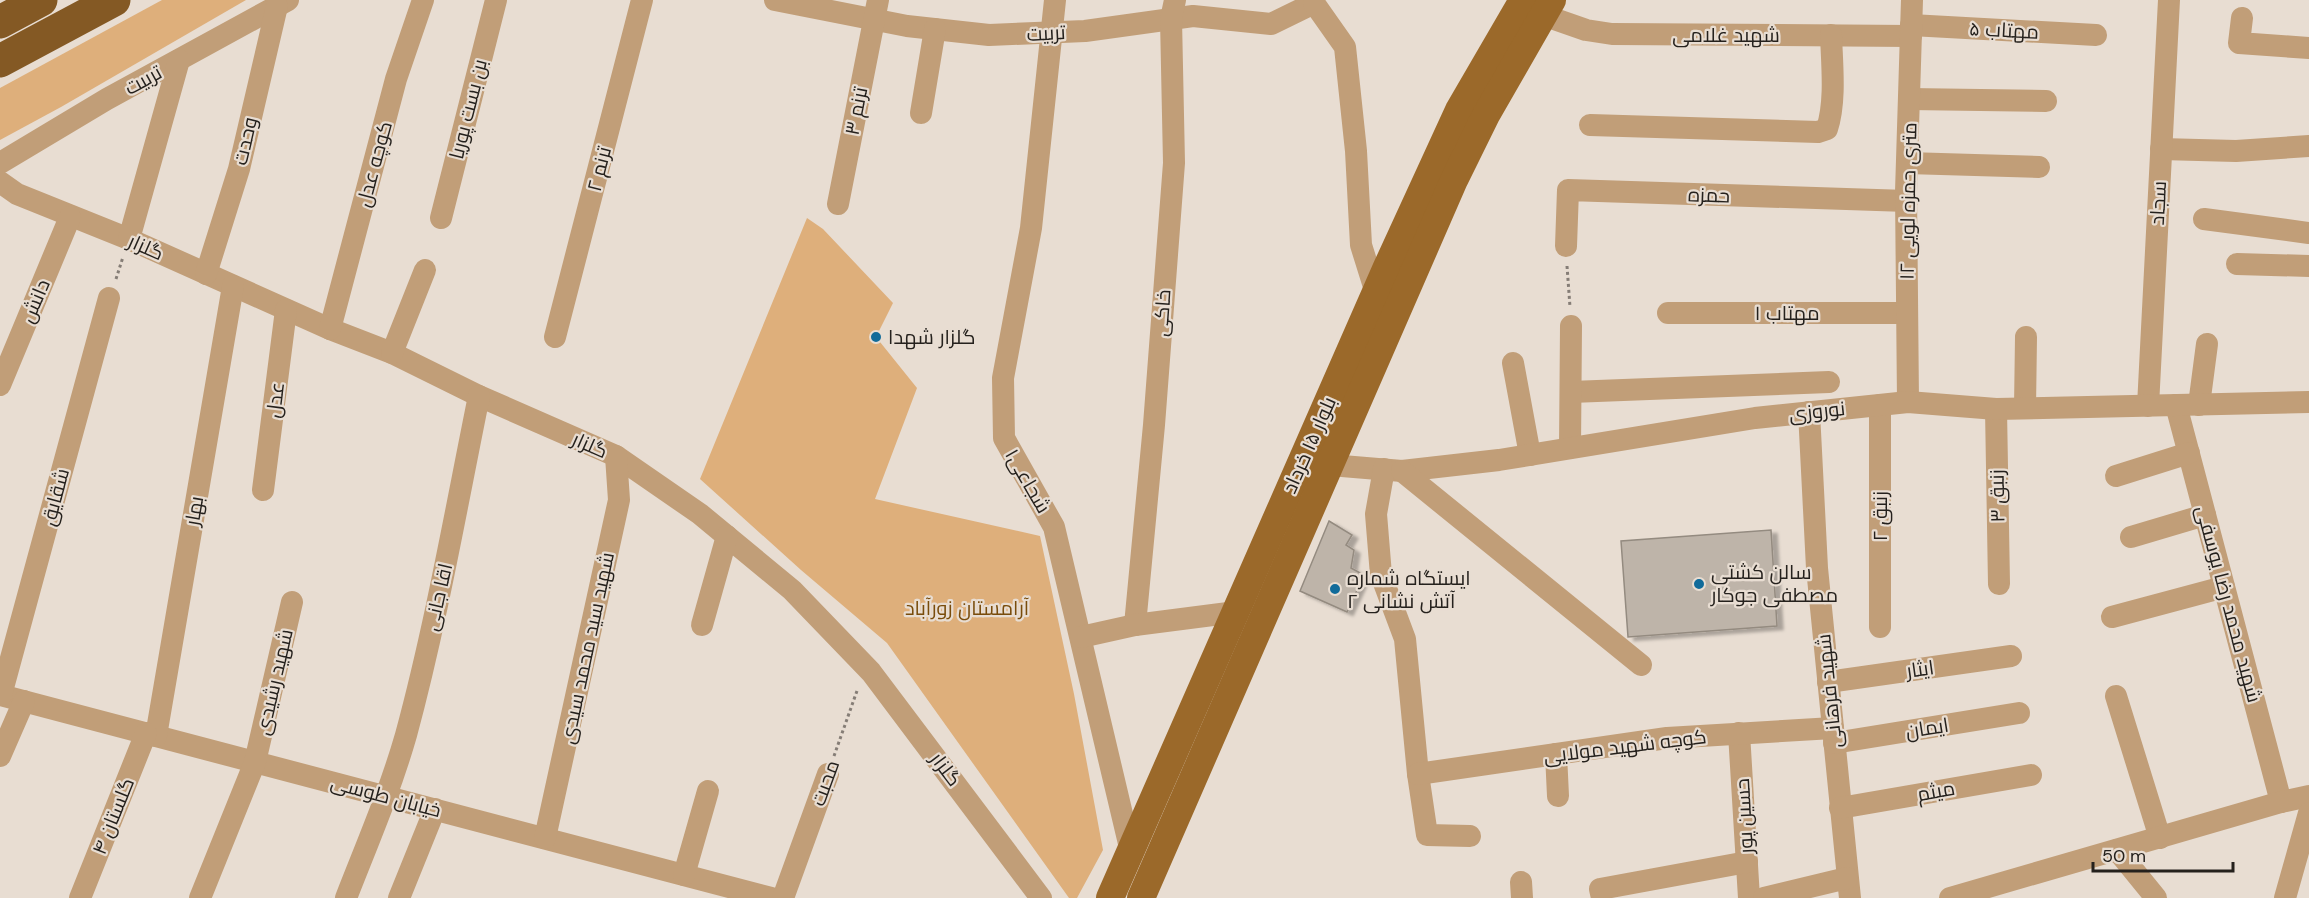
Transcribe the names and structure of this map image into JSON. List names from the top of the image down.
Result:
{
  "streets": {
    "main road": ["بلوار ۱۵ خرداد"],
    "street": [
      "مهتاب ۵",
      "تربیت",
      "شهید غلامی",
      "بن بست پوریا",
      "ترنم ۳",
      "وحدت",
      "کوچه عدل",
      "ترنم ۲",
      "حمزه",
      "۱۲ متری حمزه لویی",
      "سجاد",
      "گلزار",
      "دانش",
      "خاکی",
      "مهتاب ۱",
      "عدل",
      "نوروزی",
      "شجاعی۱",
      "زنبق ۳",
      "شقایق",
      "بهار",
      "زنبق ۲",
      "اقا جانی",
      "شهید محمد رضا یوسفی",
      "شهید سید محمد سیدی",
      "ایثار",
      "شهید رشیدی",
      "شهید فرهانی",
      "ایمان",
      "کوچه شهید مولایی",
      "محبت",
      "میثم",
      "خیابان طوسی",
      "گلستان ۴",
      "حسین پور"
    ]
  },
  "crossings": [
    ["مهتاب ۵", "شهید غلامی"],
    ["مهتاب ۵", "۱۲ متری حمزه لویی"],
    ["تربیت", "ترنم ۳"],
    ["تربیت", "وحدت"],
    ["تربیت", "خاکی"],
    ["تربیت", "شجاعی۱"],
    ["شهید غلامی", "۱۲ متری حمزه لویی"],
    ["شهید غلامی", "بلوار ۱۵ خرداد"],
    ["وحدت", "گلزار"],
    ["کوچه عدل", "گلزار"],
    ["حمزه", "۱۲ متری حمزه لویی"],
    ["۱۲ متری حمزه لویی", "مهتاب ۱"],
    ["۱۲ متری حمزه لویی", "نوروزی"],
    ["سجاد", "نوروزی"],
    ["گلزار", "دانش"],
    ["گلزار", "عدل"],
    ["گلزار", "بهار"],
    ["گلزار", "اقا جانی"],
    ["گلزار", "شهید سید محمد سیدی"],
    ["گلزار", "محبت"],
    ["نوروزی", "بلوار ۱۵ خرداد"],
    ["نوروزی", "زنبق ۳"],
    ["نوروزی", "زنبق ۲"],
    ["نوروزی", "شهید محمد رضا یوسفی"],
    ["نوروزی", "شهید فرهانی"],
    ["بلوار ۱۵ خرداد", "شجاعی۱"],
    ["شقایق", "خیابان طوسی"],
    ["بهار", "خیابان طوسی"],
    ["بهار", "گلستان ۴"],
    ["اقا جانی", "خیابان طوسی"],
    ["شهید سید محمد سیدی", "خیابان طوسی"],
    ["ایثار", "شهید فرهانی"],
    ["شهید رشیدی", "خیابان طوسی"],
    ["شهید فرهانی", "ایمان"],
    ["شهید فرهانی", "کوچه شهید مولایی"],
    ["شهید فرهانی", "میثم"],
    ["ایمان", "کوچه شهید مولایی"],
    ["کوچه شهید مولایی", "حسین پور"],
    ["خیابان طوسی", "گلستان ۴"]
  ],
  "parks": ["آرامستان زورآباد"],
  "places": ["گلزار شهدا", "سالن کشتی مصطفی جوکار", "ایستگاه شماره ۲ آتش نشانی"],
  "scale_bar": "50 m"
}
